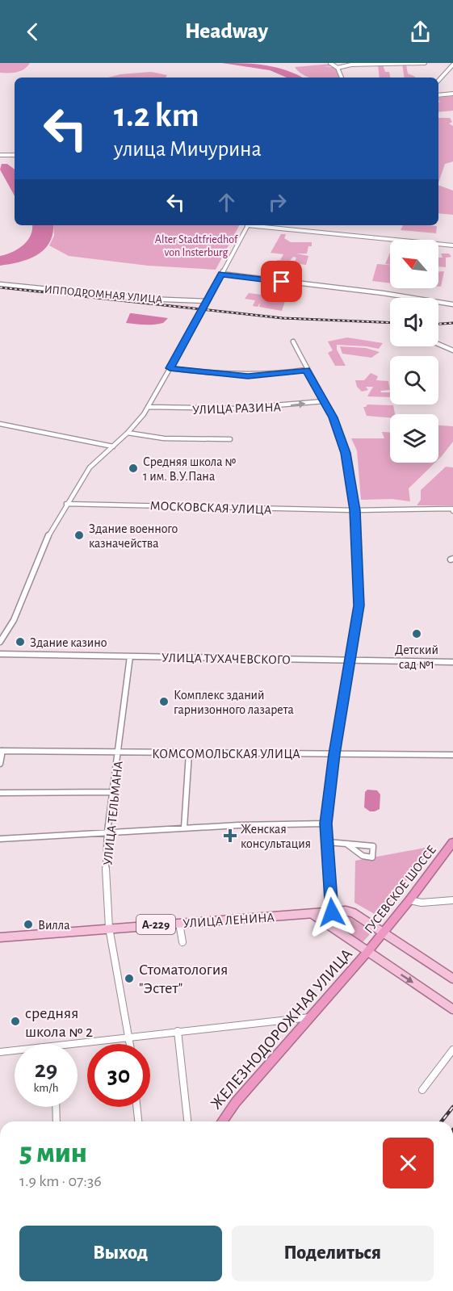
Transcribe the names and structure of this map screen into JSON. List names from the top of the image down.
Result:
{
  "streets": {
    "highway": ["ГУСЕВСКОЕ ШОССЕ", "ЖЕЛЕЗНОДОРОЖНАЯ УЛИЦА"],
    "main road": ["УЛИЦА ЛЕНИНА", "А-229"],
    "street": [
      "ИППОДРОМНАЯ УЛИЦА",
      "УЛИЦА РАЗИНА",
      "МОСКОВСКАЯ УЛИЦА",
      "УЛИЦА ТУХАЧЕВСКОГО",
      "КОМСОМОЛЬСКАЯ УЛИЦА",
      "УЛИЦА ТЕЛЬМАНА"
    ]
  },
  "crossings": [
    ["УЛИЦА ТУХАЧЕВСКОГО", "УЛИЦА ТЕЛЬМАНА"],
    ["КОМСОМОЛЬСКАЯ УЛИЦА", "УЛИЦА ТЕЛЬМАНА"],
    ["УЛИЦА ТЕЛЬМАНА", "УЛИЦА ЛЕНИНА"],
    ["ГУСЕВСКОЕ ШОССЕ", "УЛИЦА ЛЕНИНА"],
    ["ГУСЕВСКОЕ ШОССЕ", "ЖЕЛЕЗНОДОРОЖНАЯ УЛИЦА"]
  ],
  "parks": ["Alter Stadtfriedhof von Insterburg"],
  "places": {
    "other": [
      "Средняя школа № 1 им. В.У.Пана",
      "Здание военного казначейства",
      "Детский сад №1",
      "Здание казино",
      "Комплекс зданий гарнизонного лазарета",
      "Вилла",
      "Стоматология \"Эстет\"",
      "средняя школа № 2"
    ],
    "health": ["Женская консультация"]
  },
  "north": "top left",
  "page": {
    "header": "Headway",
    "turn": ["1.2 km", "улица Мичурина"],
    "speed": "29 km/h",
    "limit": "30",
    "heading": ["5 мин", "1.9 km · 07:36"],
    "buttons": ["Выход", "Поделиться"]
  }
}
